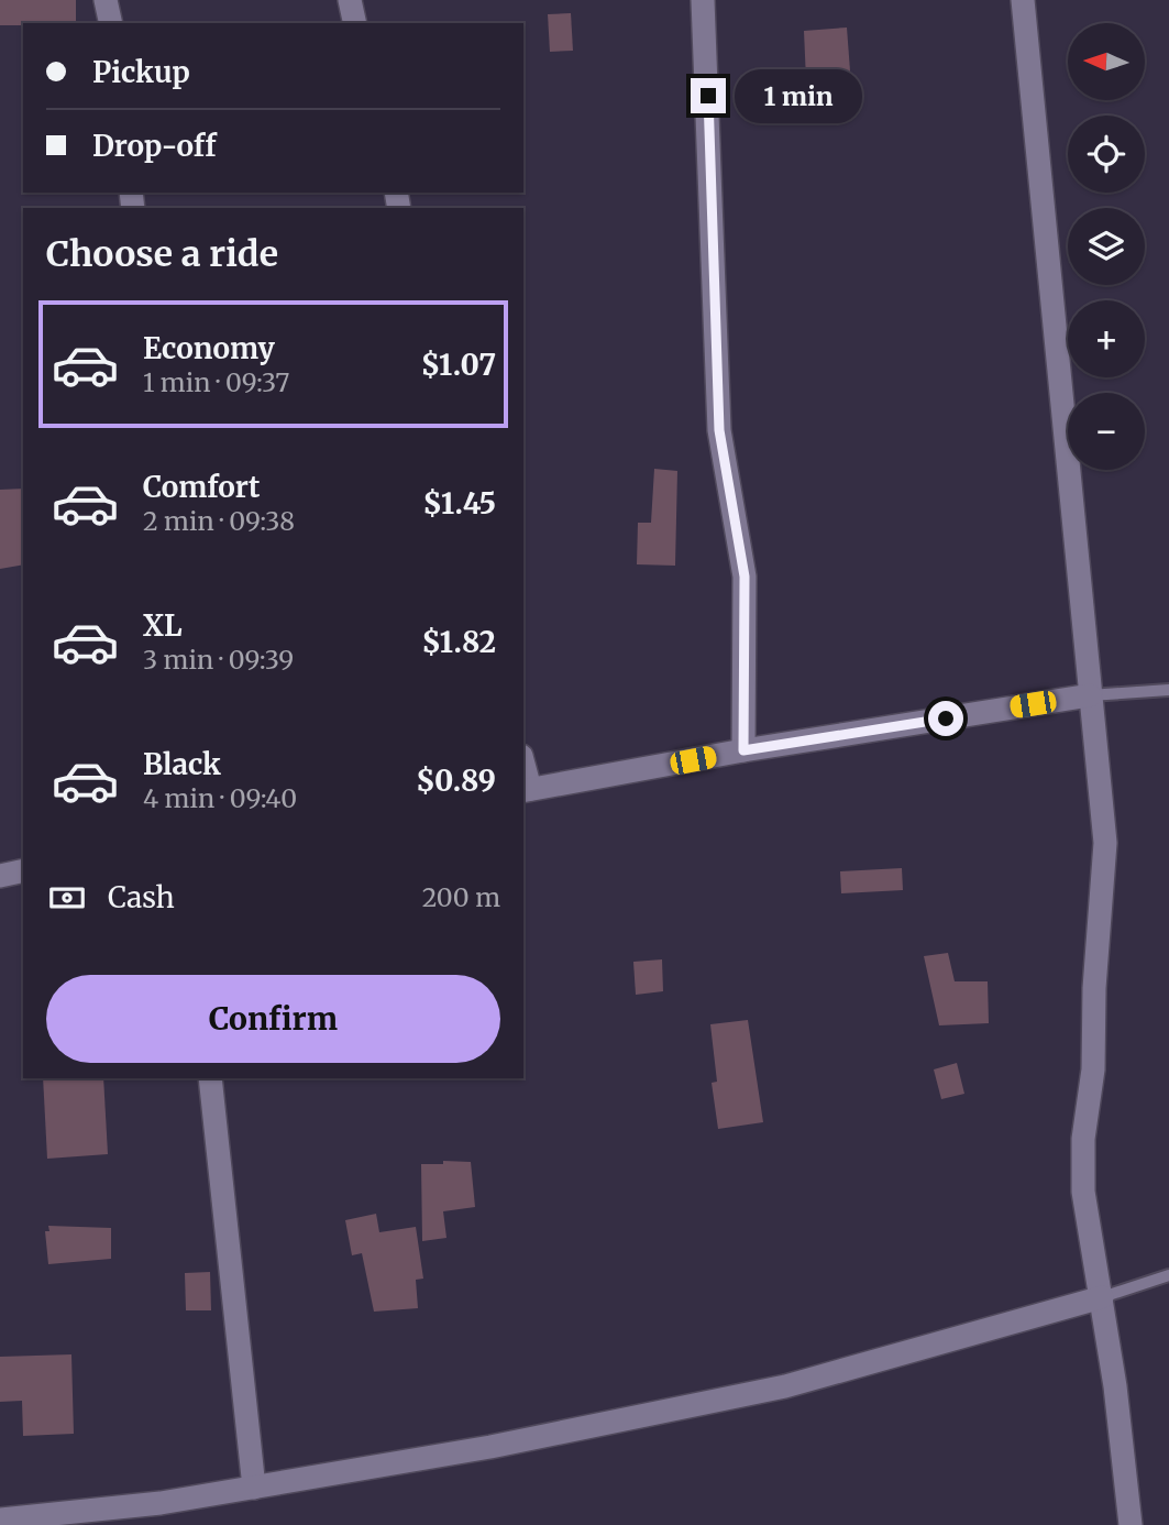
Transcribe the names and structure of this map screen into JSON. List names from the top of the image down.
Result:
{
  "north": "left",
  "page": {
    "map_buttons": ["+", "−"],
    "banner": ["Pickup", "Drop-off"],
    "bubble": "1 min",
    "heading": "Choose a ride",
    "list": [
      {
        "name": "Economy",
        "note": "1 min · 09:37",
        "value": "$1.07"
      },
      {
        "name": "Comfort",
        "note": "2 min · 09:38",
        "value": "$1.45"
      },
      {
        "name": "XL",
        "note": "3 min · 09:39",
        "value": "$1.82"
      },
      {
        "name": "Black",
        "note": "4 min · 09:40",
        "value": "$0.89"
      }
    ],
    "pay": ["Cash", "200 m"],
    "buttons": "Confirm"
  }
}
